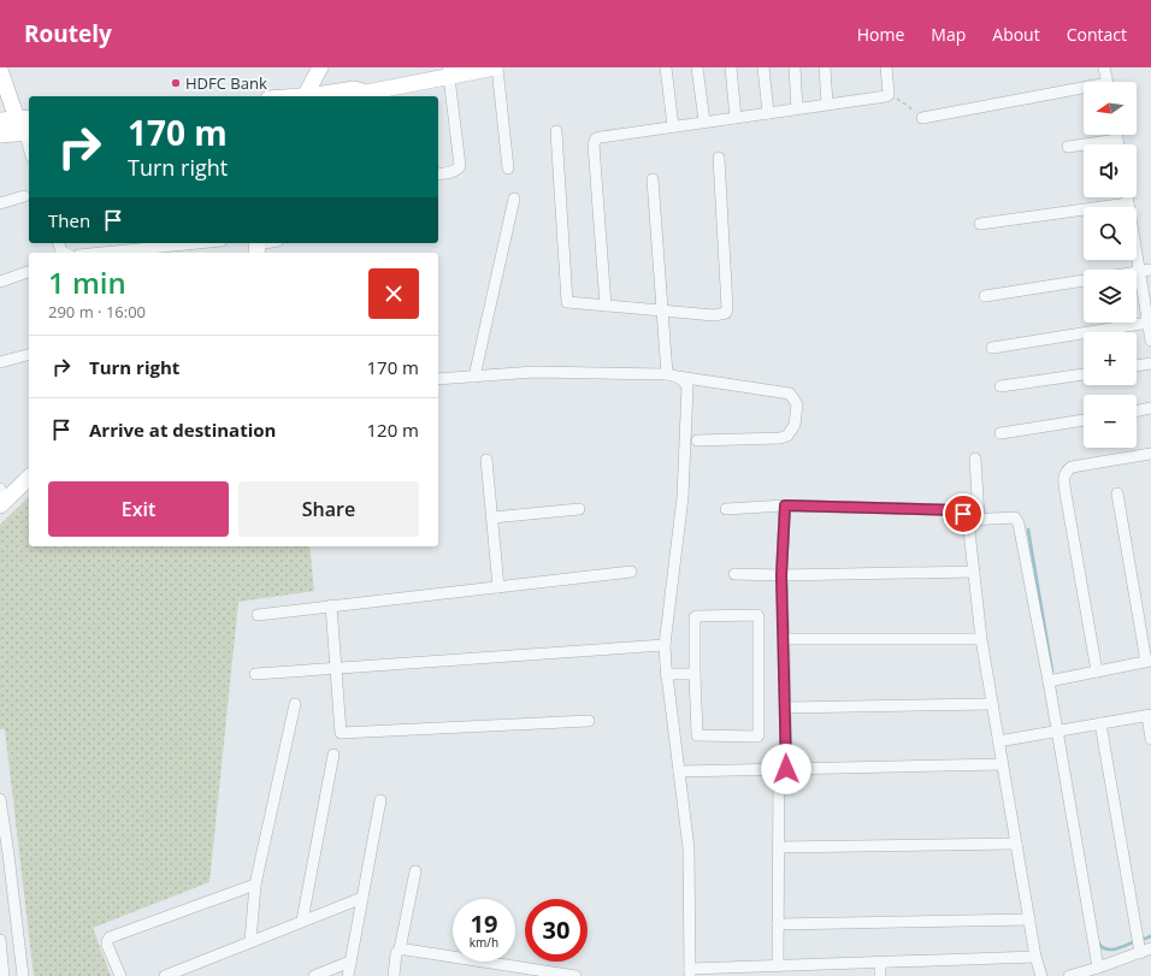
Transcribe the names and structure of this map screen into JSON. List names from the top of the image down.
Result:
{
  "places": ["HDFC Bank"],
  "north": "left",
  "page": {
    "header": "Routely",
    "nav": [
      "Home",
      "Map",
      "About",
      "Contact"
    ],
    "map_buttons": ["+", "−"],
    "turn": ["170 m", "Turn right"],
    "then": "Then",
    "heading": ["1 min", "290 m · 16:00"],
    "list": [
      {
        "name": "Turn right",
        "value": "170 m"
      },
      {
        "name": "Arrive at destination",
        "value": "120 m"
      }
    ],
    "buttons": ["Exit", "Share"],
    "speed": "19 km/h",
    "limit": "30"
  }
}
